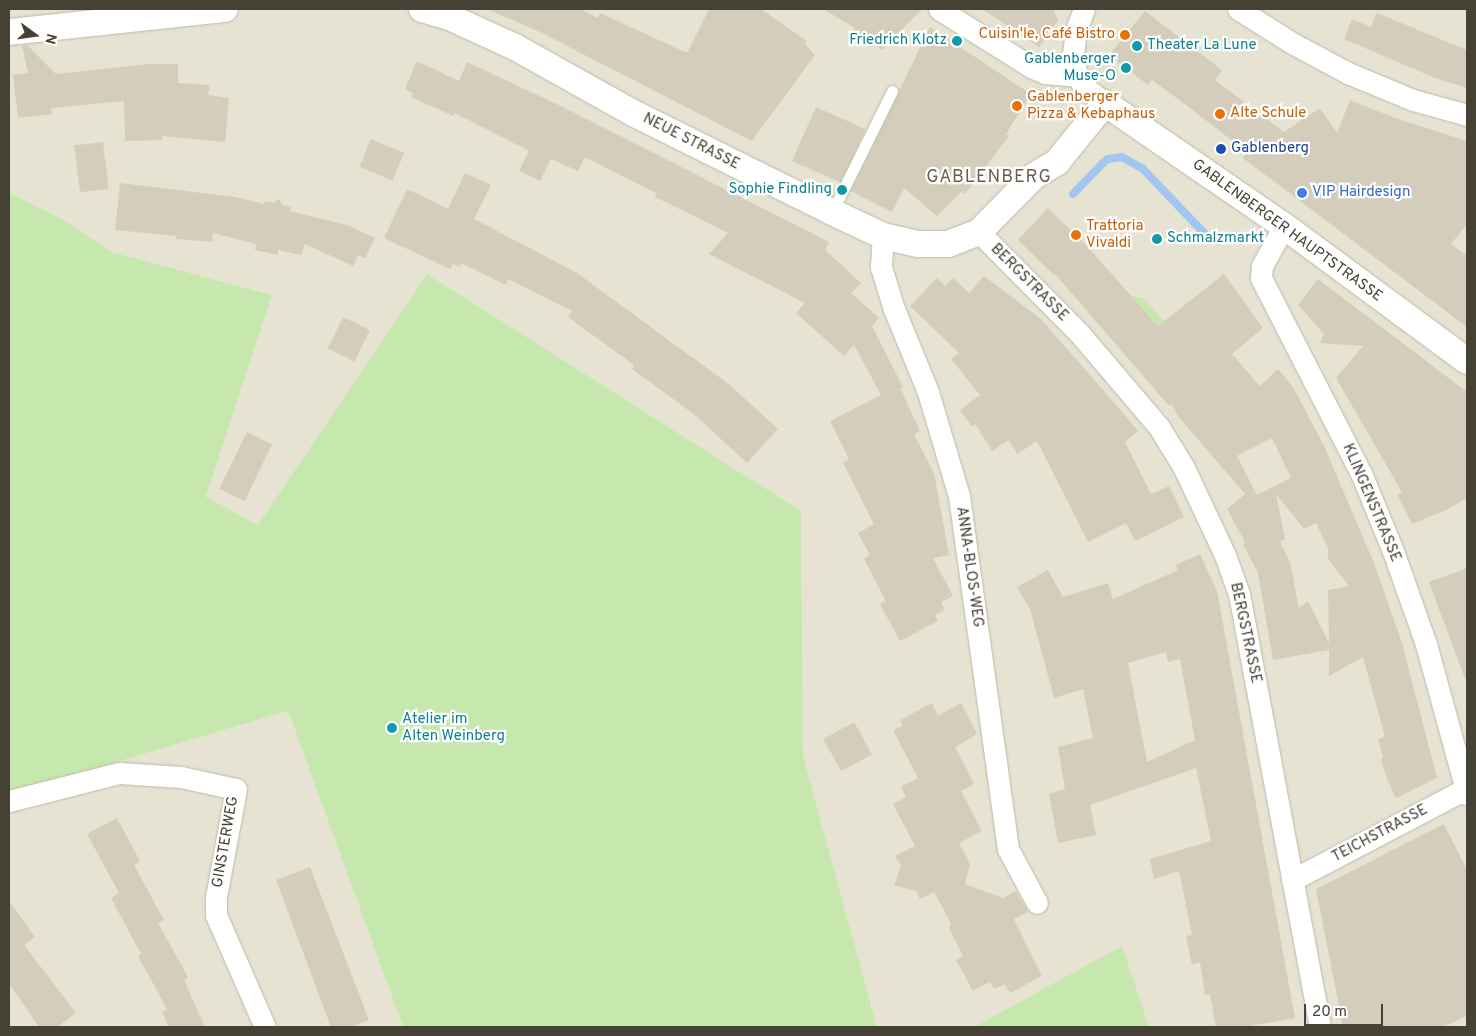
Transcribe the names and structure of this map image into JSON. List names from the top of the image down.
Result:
{
  "streets": {
    "street": [
      "NEUE STRASSE",
      "GABLENBERGER HAUPTSTRASSE",
      "BERGSTRASSE",
      "KLINGENSTRASSE",
      "ANNA-BLOS-WEG",
      "TEICHSTRASSE",
      "GINSTERWEG"
    ]
  },
  "crossings": [
    ["NEUE STRASSE", "GABLENBERGER HAUPTSTRASSE"],
    ["NEUE STRASSE", "BERGSTRASSE"],
    ["NEUE STRASSE", "ANNA-BLOS-WEG"],
    ["GABLENBERGER HAUPTSTRASSE", "KLINGENSTRASSE"],
    ["BERGSTRASSE", "TEICHSTRASSE"],
    ["KLINGENSTRASSE", "TEICHSTRASSE"]
  ],
  "districts": ["GABLENBERG"],
  "places": [
    "Cuisin'le, Café Bistro",
    "Friedrich Klotz",
    "Theater La Lune",
    "Gablenberger Muse-O",
    "Gablenberger Pizza & Kebaphaus",
    "Alte Schule",
    "Gablenberg",
    "Sophie Findling",
    "VIP Hairdesign",
    "Trattoria Vivaldi",
    "Schmalzmarkt",
    "Atelier im Alten Weinberg"
  ],
  "scale_bar": "20 m",
  "north": "right"
}
